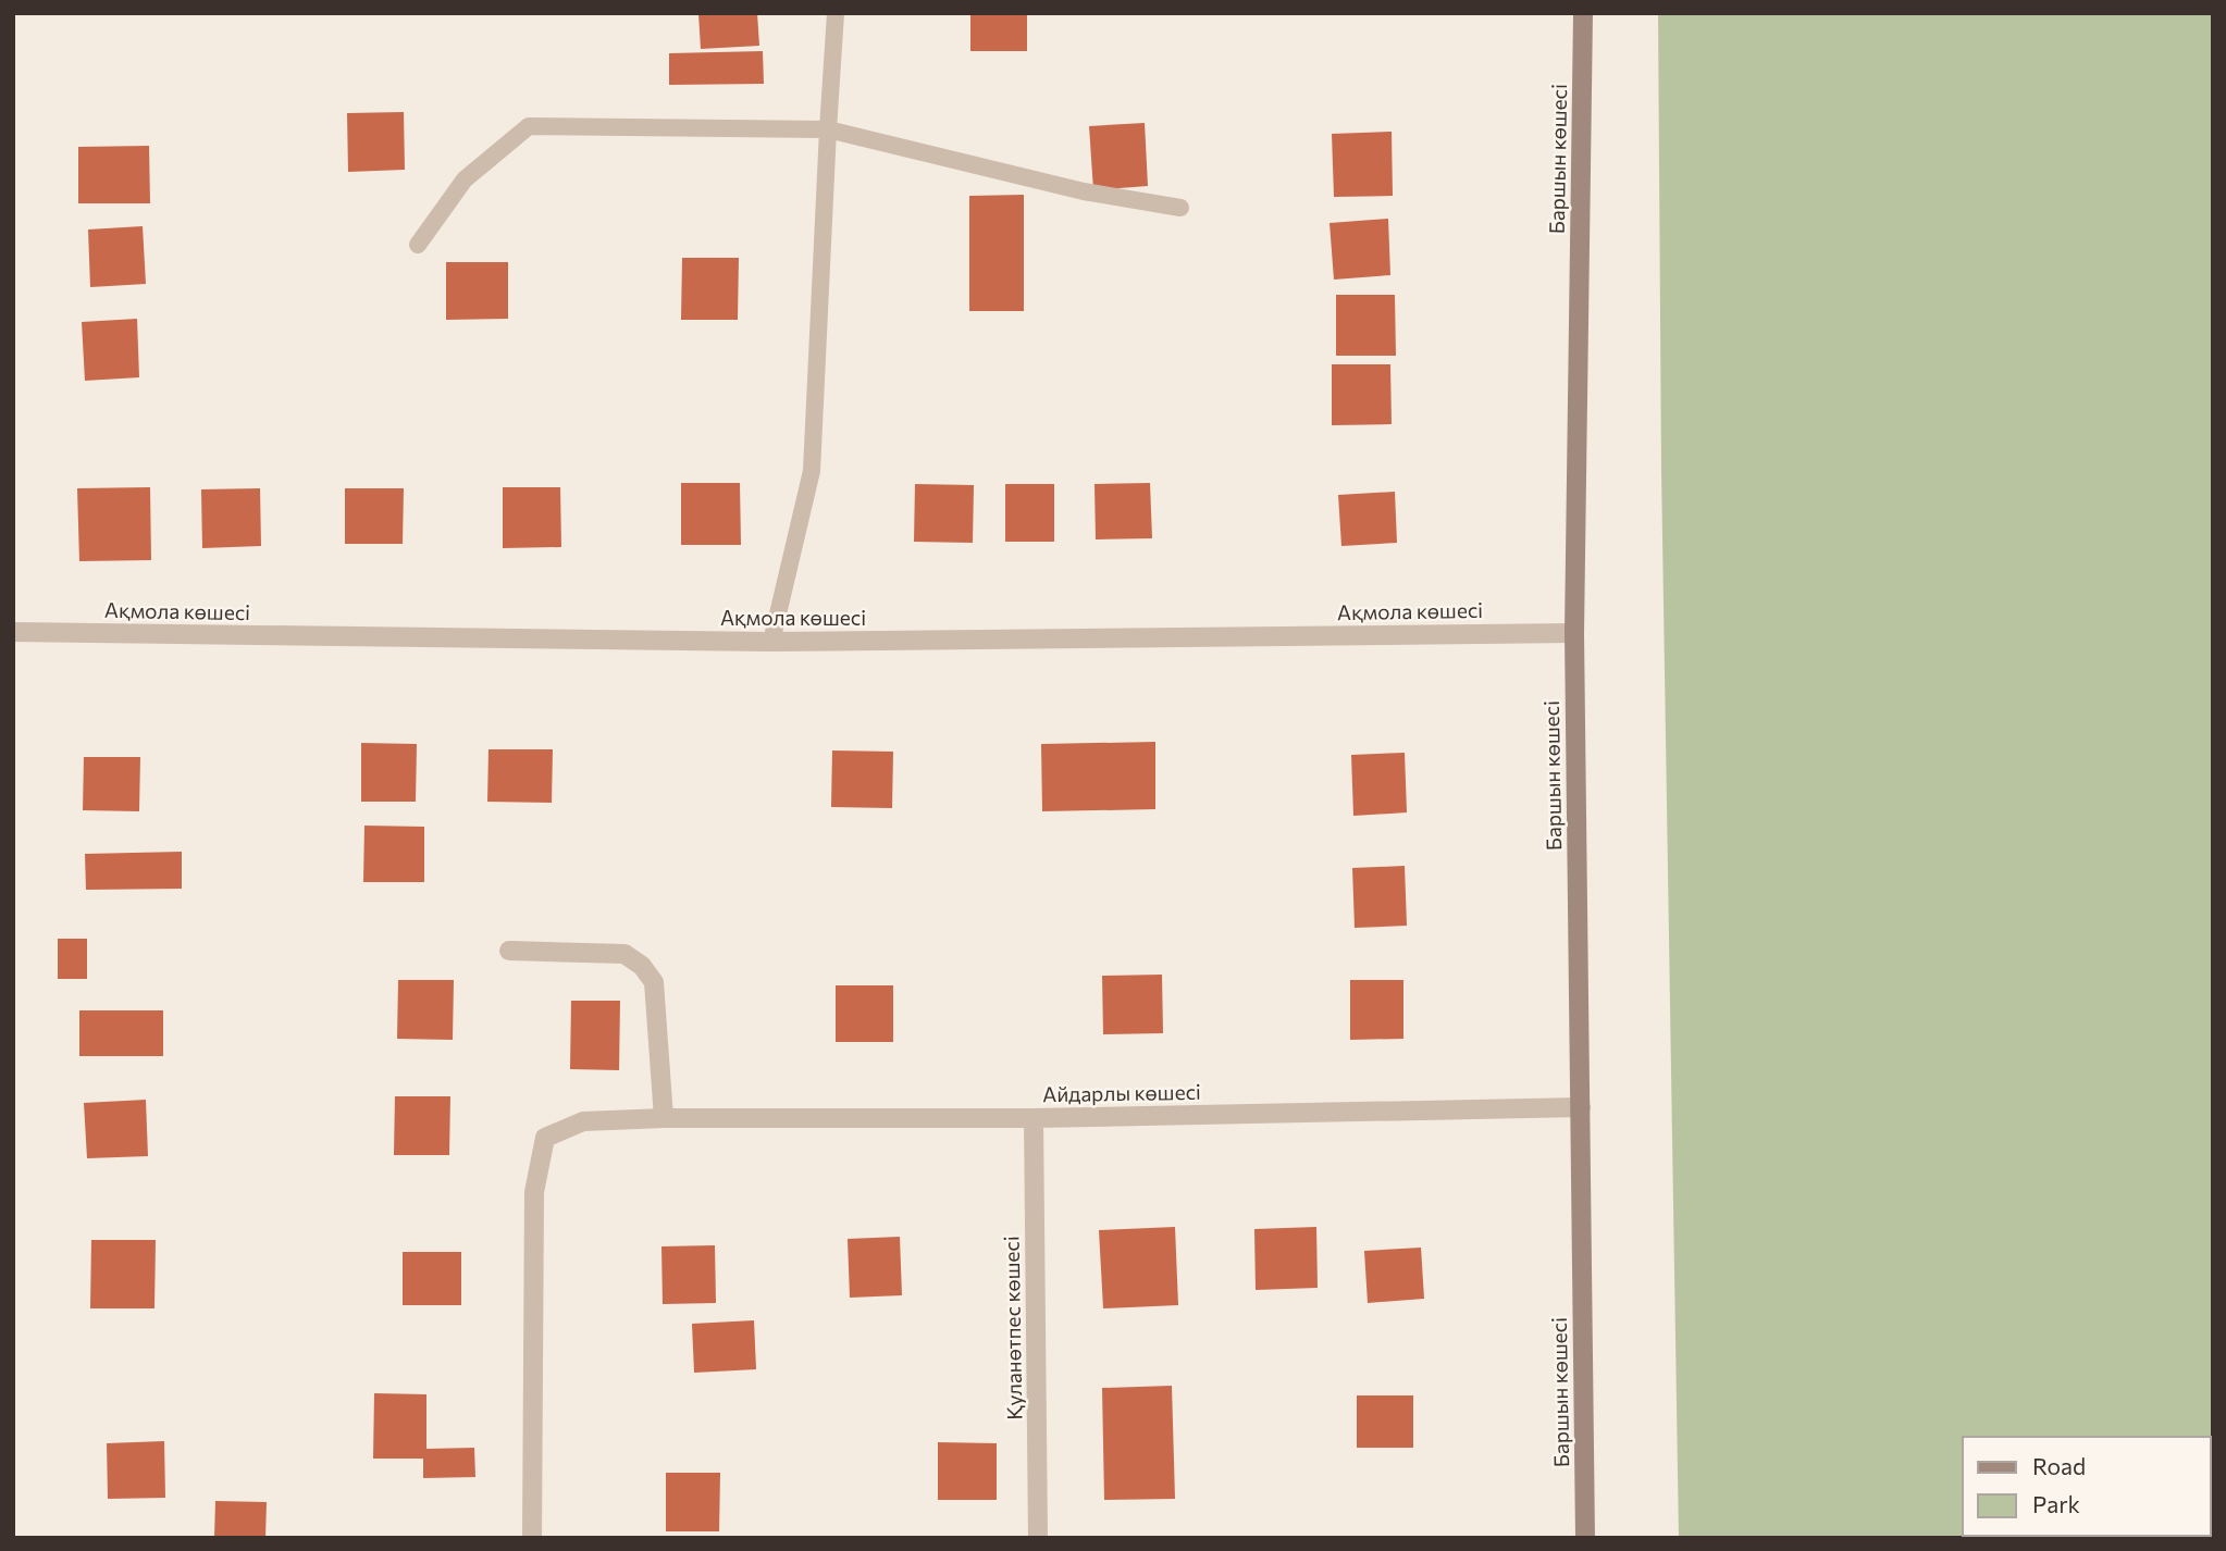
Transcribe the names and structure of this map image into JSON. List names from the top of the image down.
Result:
{
  "streets": {
    "street": [
      "Баршын көшесі",
      "Ақмола көшесі",
      "Айдарлы көшесі",
      "Қуланөтпес көшесі"
    ]
  },
  "crossings": [
    ["Баршын көшесі", "Ақмола көшесі"],
    ["Баршын көшесі", "Айдарлы көшесі"],
    ["Айдарлы көшесі", "Қуланөтпес көшесі"]
  ],
  "legend": ["Road", "Park"]
}
